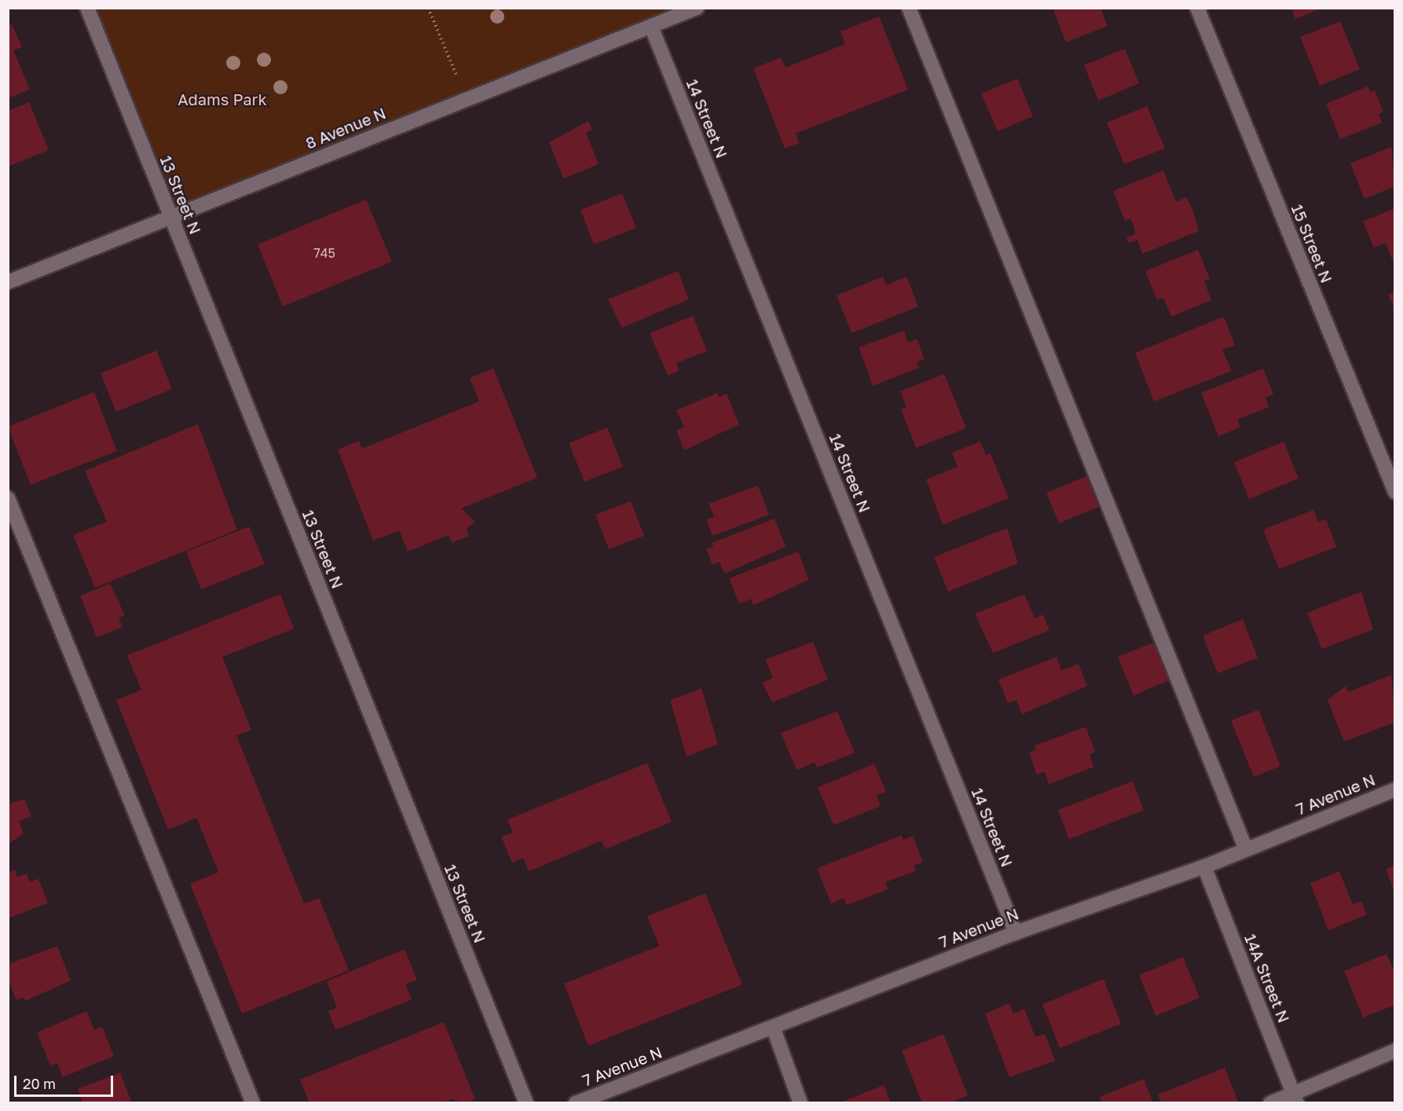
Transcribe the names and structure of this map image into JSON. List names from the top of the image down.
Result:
{
  "streets": {
    "street": [
      "14 Street N",
      "8 Avenue N",
      "13 Street N",
      "15 Street N",
      "7 Avenue N",
      "14A Street N"
    ]
  },
  "crossings": [
    ["14 Street N", "8 Avenue N"],
    ["14 Street N", "7 Avenue N"],
    ["8 Avenue N", "13 Street N"],
    ["7 Avenue N", "14A Street N"]
  ],
  "parks": ["Adams Park"],
  "house_numbers": ["745"],
  "scale_bar": "20 m"
}
